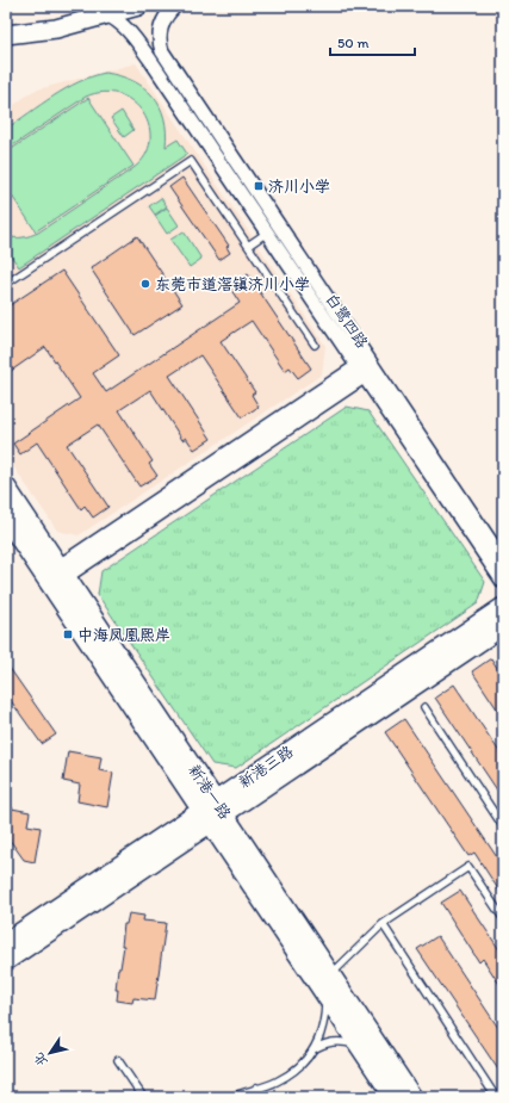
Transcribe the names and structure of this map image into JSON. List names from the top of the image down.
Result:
{
  "streets": {
    "street": ["白鹭四路", "新港三路", "新港一路"]
  },
  "crossings": [
    ["新港三路", "新港一路"]
  ],
  "places": {
    "transit": ["济川小学", "中海凤凰熙岸"],
    "other": ["东莞市道滘镇济川小学"]
  },
  "scale_bar": "50 m",
  "north": "bottom left"
}
